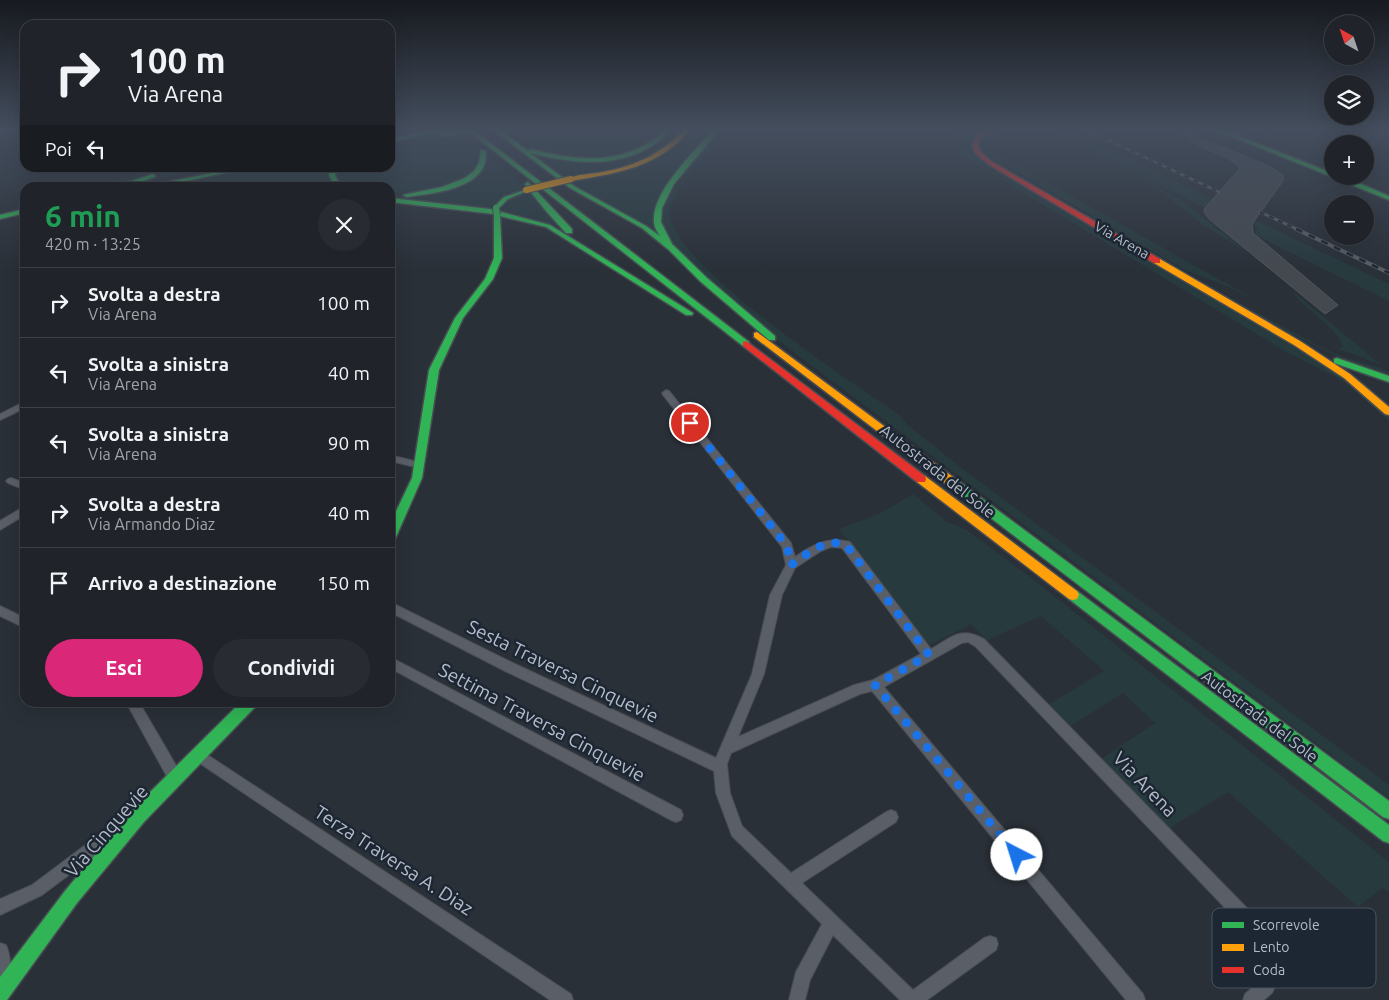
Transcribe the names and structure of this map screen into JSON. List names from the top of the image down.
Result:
{
  "streets": {
    "main road": ["Via Arena", "Autostrada del Sole", "Via Cinquevie"],
    "street": ["Sesta Traversa Cinquevie", "Settima Traversa Cinquevie", "Terza Traversa A. Diaz"]
  },
  "crossings": [
    ["Via Cinquevie", "Terza Traversa A. Diaz"]
  ],
  "legend": ["Scorrevole", "Lento", "Coda"],
  "north": "top left",
  "page": {
    "map_buttons": ["+", "−"],
    "turn": ["100 m", "Via Arena"],
    "then": "Poi",
    "heading": ["6 min", "420 m · 13:25"],
    "list": [
      {
        "name": "Svolta a destra",
        "note": "Via Arena",
        "value": "100 m"
      },
      {
        "name": "Svolta a sinistra",
        "note": "Via Arena",
        "value": "40 m"
      },
      {
        "name": "Svolta a sinistra",
        "note": "Via Arena",
        "value": "90 m"
      },
      {
        "name": "Svolta a destra",
        "note": "Via Armando Diaz",
        "value": "40 m"
      },
      {
        "name": "Arrivo a destinazione",
        "value": "150 m"
      }
    ],
    "buttons": ["Esci", "Condividi"]
  }
}
